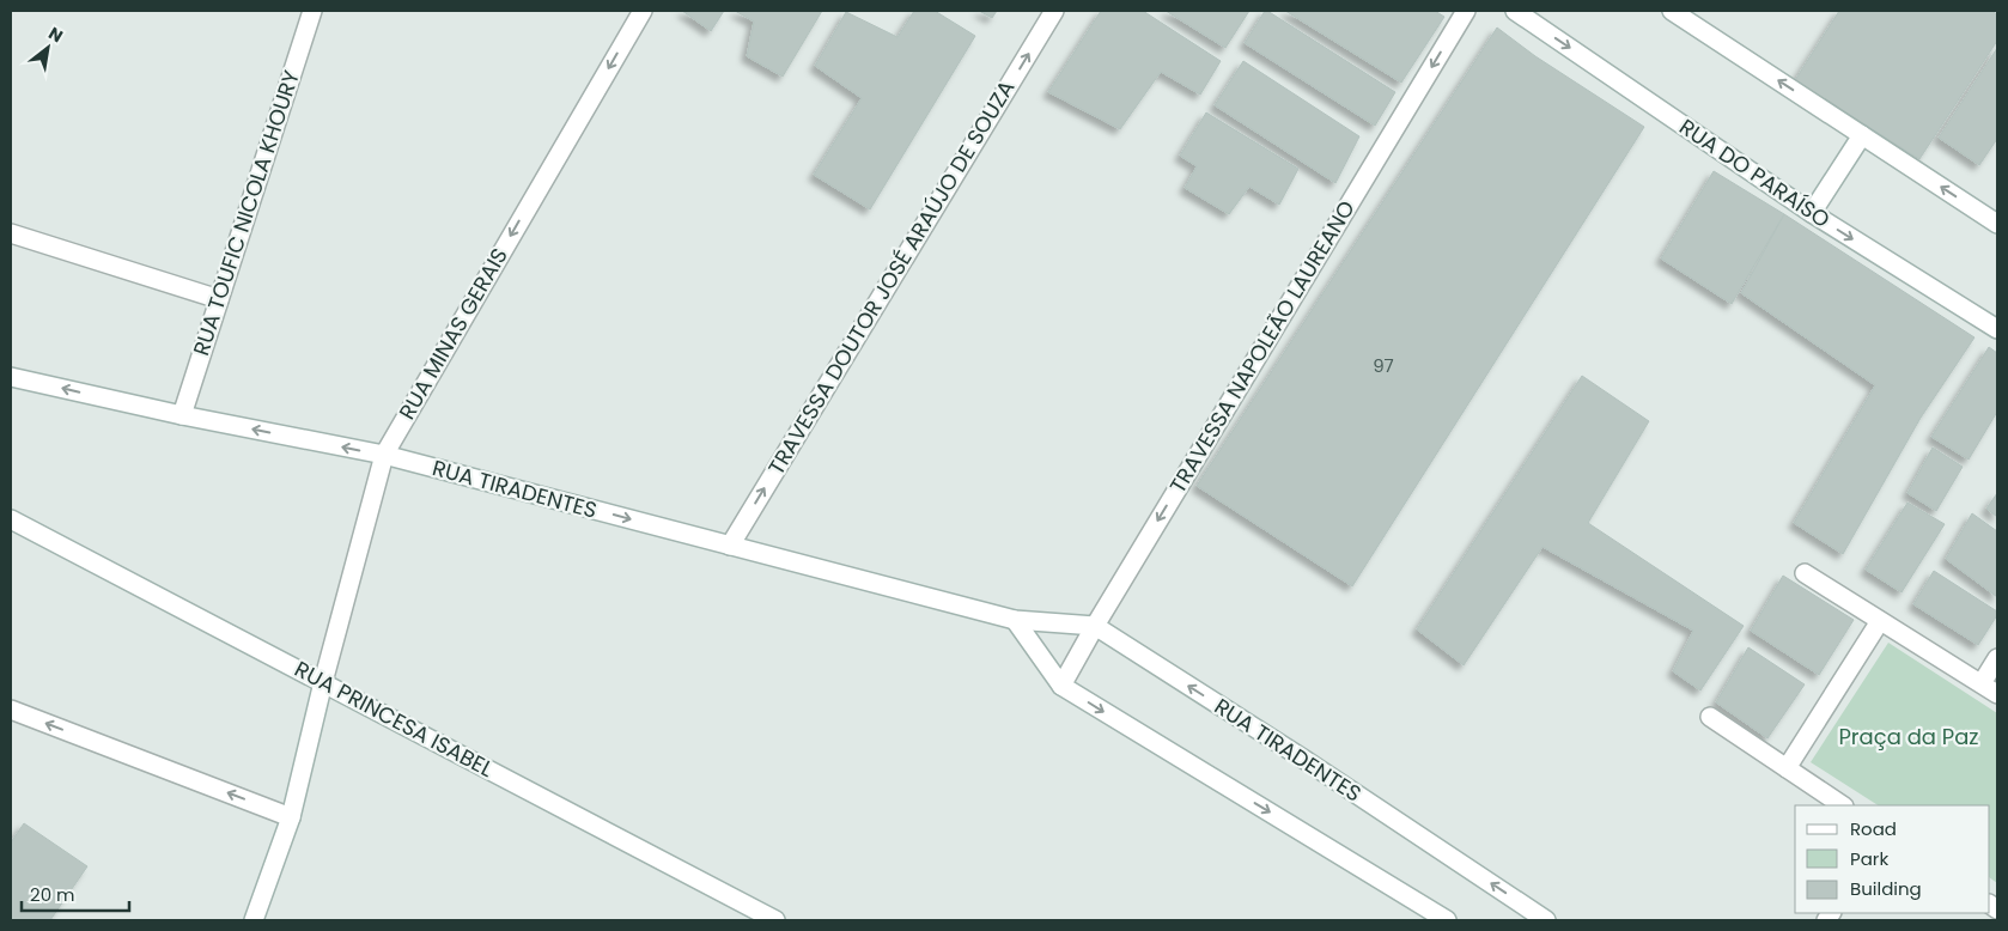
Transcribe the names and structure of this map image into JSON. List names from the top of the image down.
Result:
{
  "streets": {
    "street": [
      "RUA DO PARAÍSO",
      "RUA TOUFIC NICOLA KHOURY",
      "TRAVESSA DOUTOR JOSÉ ARAÚJO DE SOUZA",
      "RUA MINAS GERAIS",
      "TRAVESSA NAPOLEÃO LAUREANO",
      "RUA TIRADENTES",
      "RUA PRINCESA ISABEL"
    ]
  },
  "crossings": [
    ["RUA TOUFIC NICOLA KHOURY", "RUA TIRADENTES"],
    ["TRAVESSA DOUTOR JOSÉ ARAÚJO DE SOUZA", "RUA TIRADENTES"],
    ["RUA MINAS GERAIS", "RUA TIRADENTES"],
    ["RUA MINAS GERAIS", "RUA PRINCESA ISABEL"],
    ["TRAVESSA NAPOLEÃO LAUREANO", "RUA TIRADENTES"]
  ],
  "one_way": ["TRAVESSA DOUTOR JOSÉ ARAÚJO DE SOUZA", "RUA MINAS GERAIS", "TRAVESSA NAPOLEÃO LAUREANO"],
  "parks": ["Praça da Paz"],
  "house_numbers": ["97"],
  "legend": ["Road", "Park", "Building"],
  "scale_bar": "20 m",
  "north": "top right"
}
